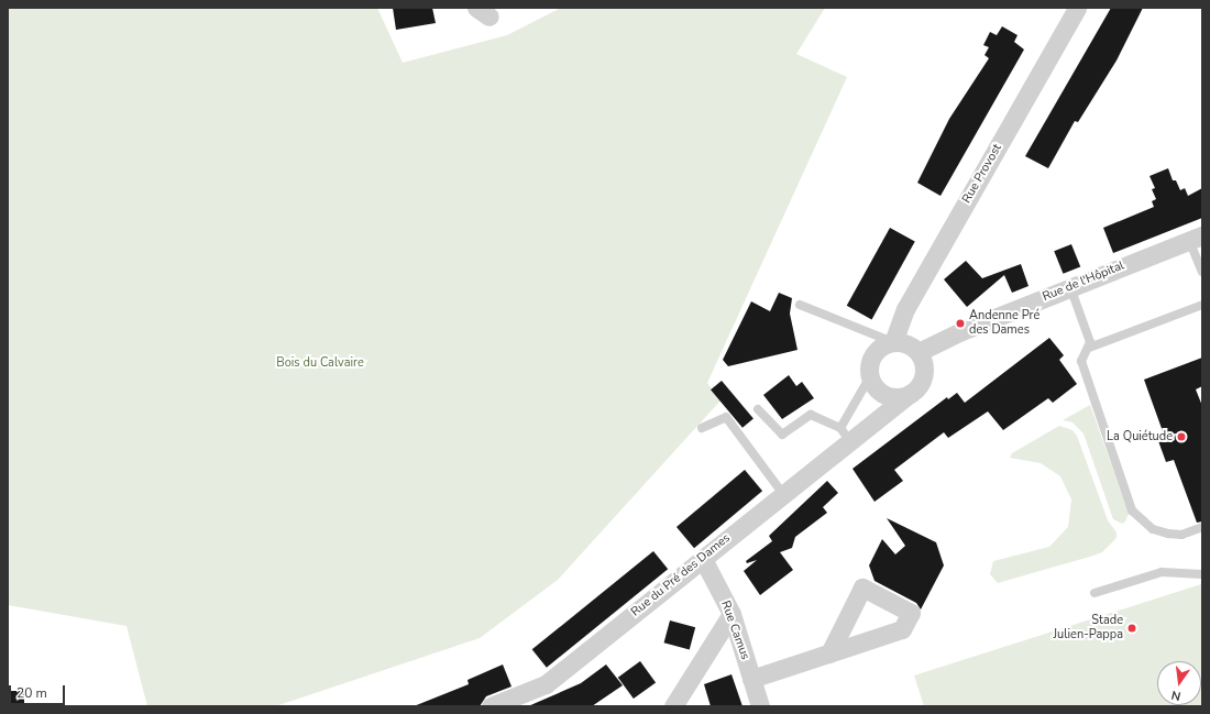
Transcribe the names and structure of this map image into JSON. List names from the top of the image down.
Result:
{
  "streets": {
    "street": [
      "Rue Provost",
      "Rue de l'Hôpital",
      "Rue du Pré des Dames",
      "Rue Camus"
    ]
  },
  "crossings": [
    ["Rue Provost", "Rue de l'Hôpital"],
    ["Rue Provost", "Rue du Pré des Dames"],
    ["Rue de l'Hôpital", "Rue du Pré des Dames"],
    ["Rue du Pré des Dames", "Rue Camus"]
  ],
  "parks": ["Bois du Calvaire"],
  "places": ["Andenne Pré des Dames", "La Quiétude", "Stade Julien-Pappa"],
  "scale_bar": "20 m",
  "north": "bottom"
}
